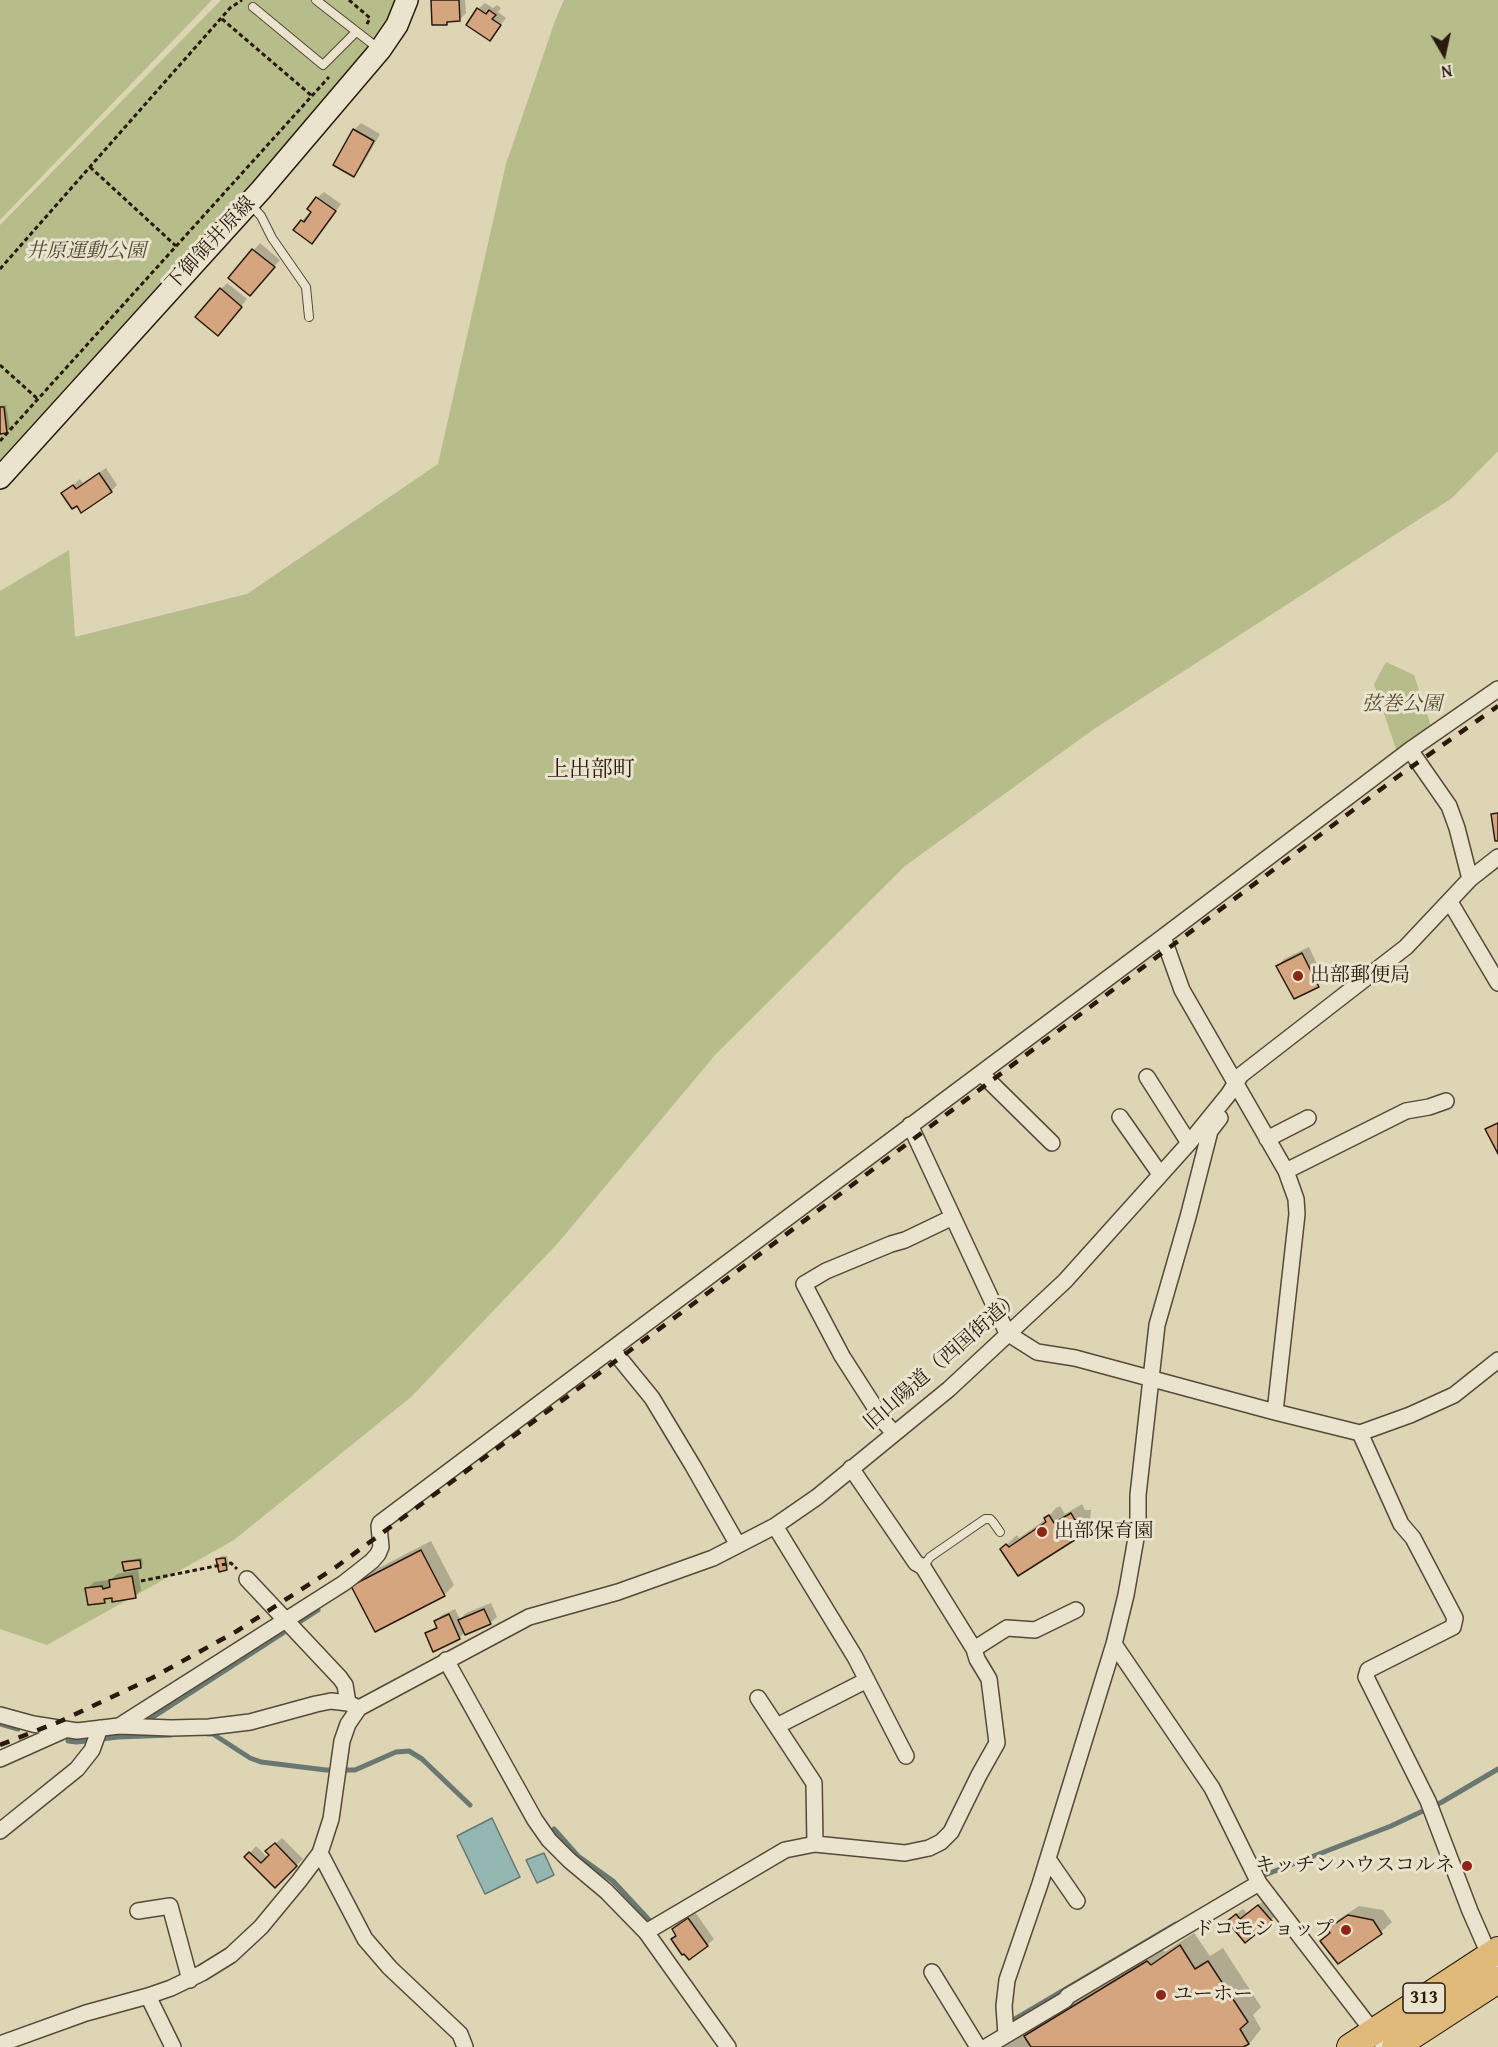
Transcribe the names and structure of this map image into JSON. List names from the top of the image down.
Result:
{
  "streets": {
    "highway": ["313"],
    "main road": ["下御領井原線"],
    "street": ["旧山陽道（西国街道）"]
  },
  "districts": ["上出部町"],
  "parks": ["井原運動公園", "弦巻公園"],
  "places": [
    "出部郵便局",
    "出部保育園",
    "キッチンハウスコルネ",
    "ドコモショップ",
    "ユーホー"
  ],
  "north": "bottom"
}
